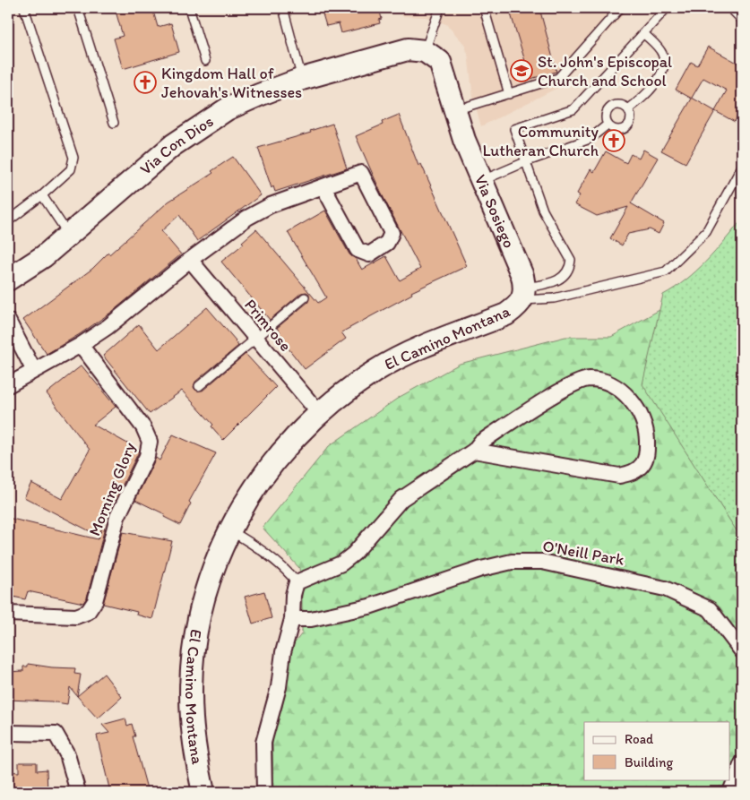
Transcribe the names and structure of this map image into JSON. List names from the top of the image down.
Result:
{
  "streets": {
    "street": [
      "Via Con Dios",
      "Via Sosiego",
      "Primrose",
      "El Camino Montana",
      "Morning Glory",
      "O'Neill Park"
    ]
  },
  "crossings": [
    ["Via Con Dios", "Via Sosiego"],
    ["Via Sosiego", "El Camino Montana"],
    ["Primrose", "El Camino Montana"]
  ],
  "places": {
    "school or university": ["St. John's Episcopal Church and School"],
    "church": ["Kingdom Hall of Jehovah's Witnesses", "Community Lutheran Church"]
  },
  "legend": ["Road", "Building"]
}
